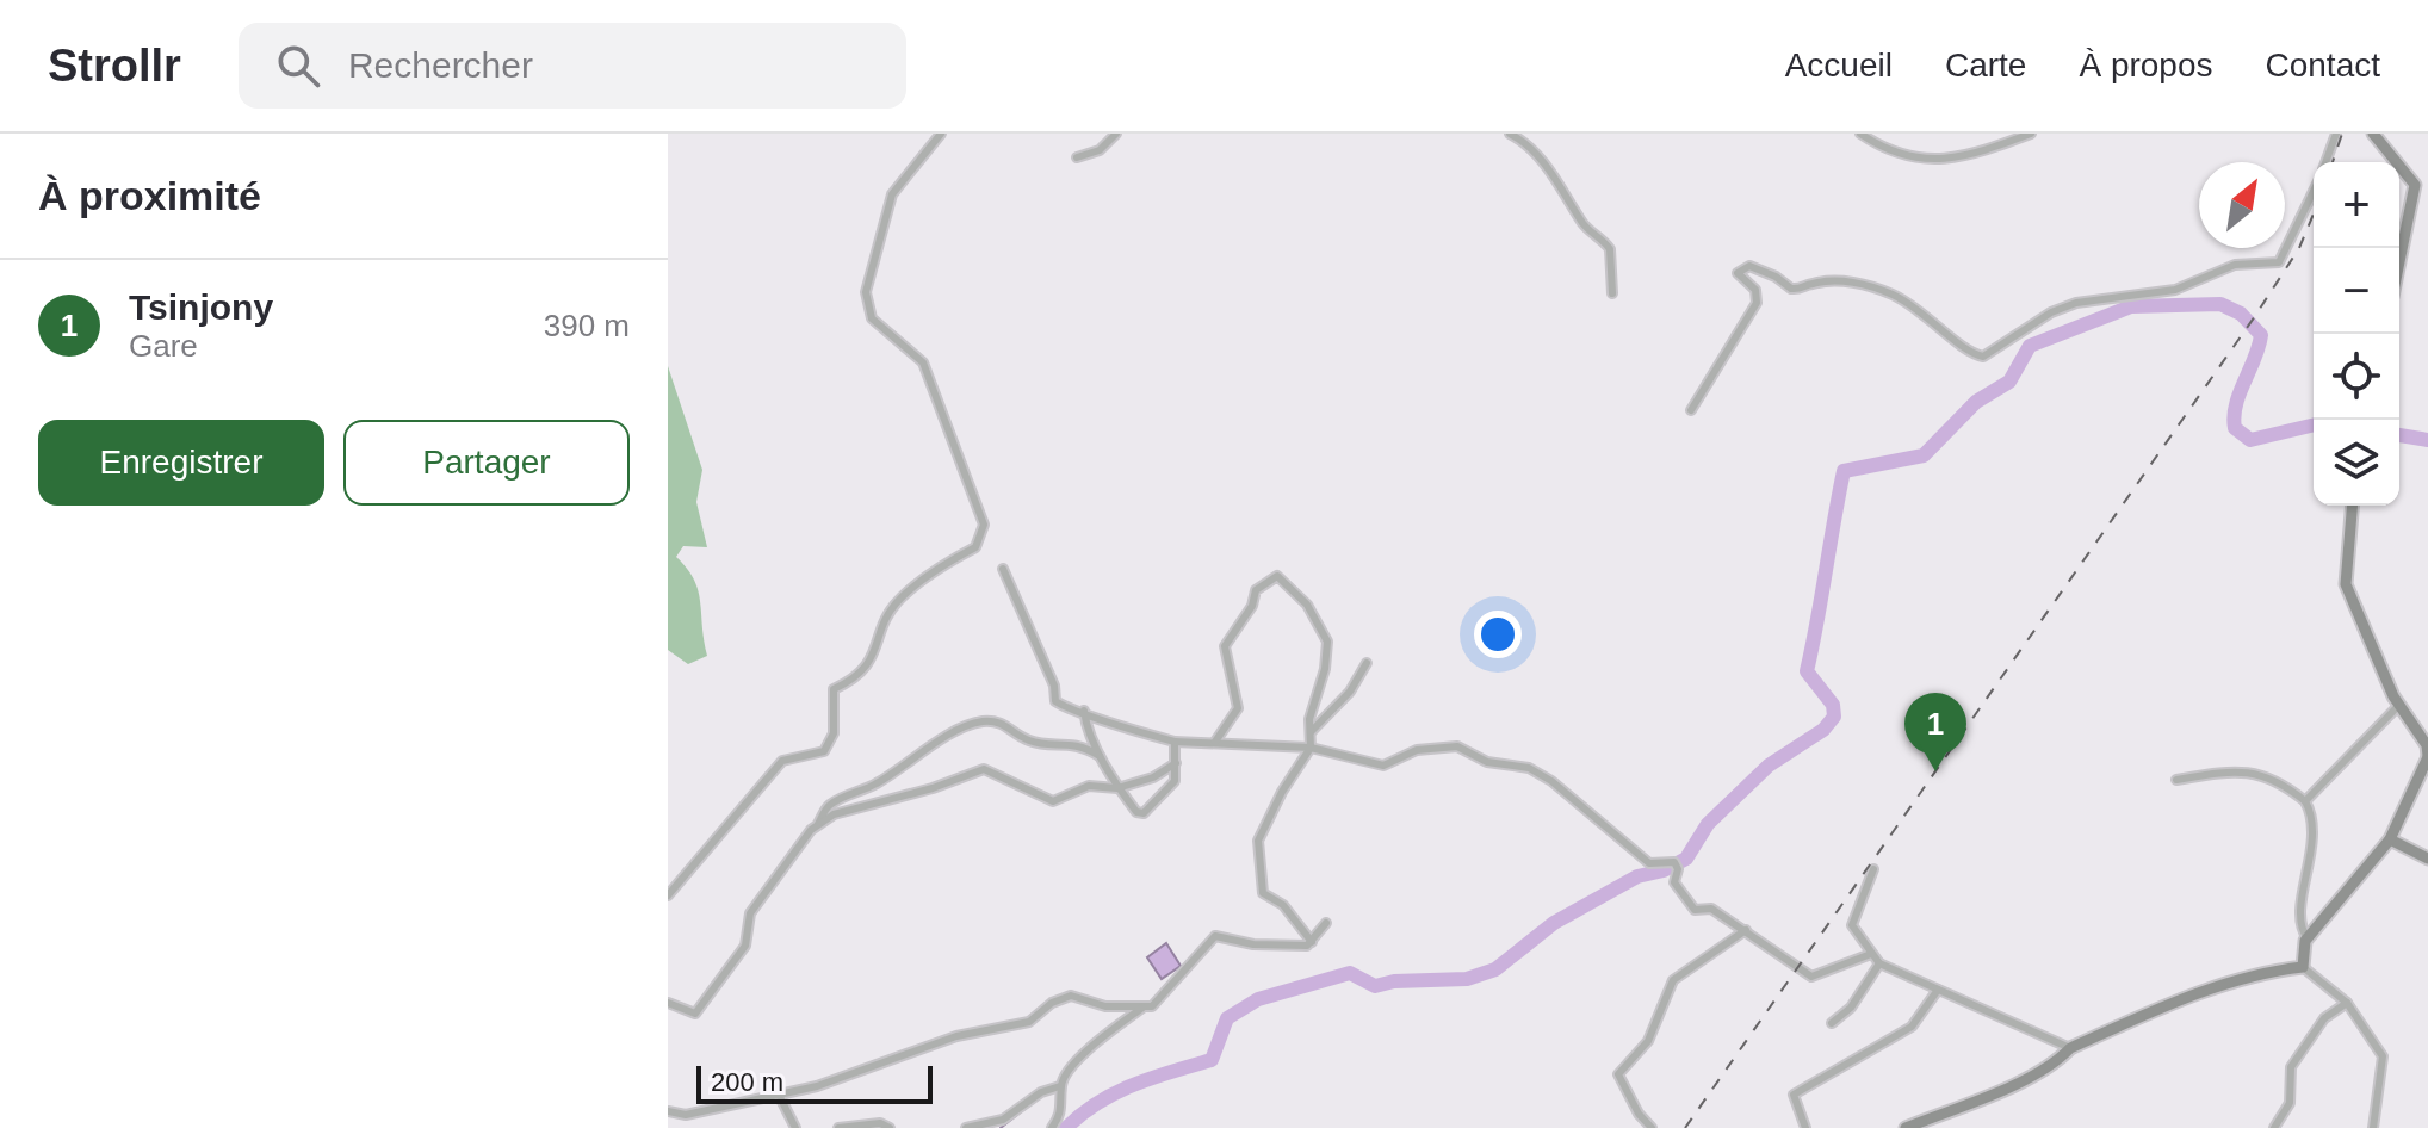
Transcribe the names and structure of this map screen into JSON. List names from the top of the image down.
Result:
{
  "scale_bar": "200 m",
  "north": "top right",
  "page": {
    "header": "Strollr",
    "search": "Rechercher",
    "nav": [
      "Accueil",
      "Carte",
      "À propos",
      "Contact"
    ],
    "heading": "À proximité",
    "map_buttons": ["+", "−"],
    "list": [
      {
        "mark": "1",
        "name": "Tsinjony",
        "note": "Gare",
        "value": "390 m"
      }
    ],
    "buttons": ["Enregistrer", "Partager"],
    "pins": "1",
    "scale": "200 m"
  }
}
